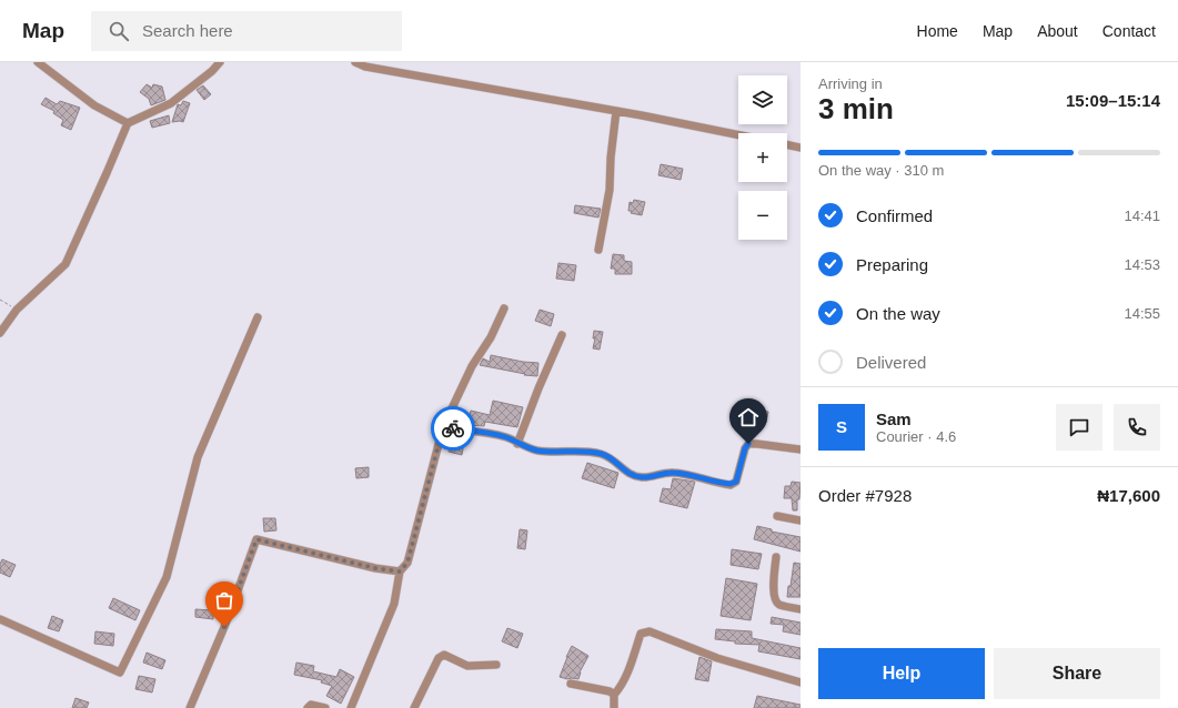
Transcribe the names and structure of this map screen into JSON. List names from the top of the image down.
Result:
{
  "page": {
    "header": "Map",
    "search": "Search here",
    "nav": [
      "Home",
      "Map",
      "About",
      "Contact"
    ],
    "heading": ["3 min", "Arriving in", "15:09–15:14"],
    "panel": [
      "Sam",
      "Courier · 4.6",
      "Order #7928",
      "₦17,600"
    ],
    "map_buttons": ["+", "−"],
    "bar": "On the way · 310 m",
    "list": [
      ["Confirmed", "14:41"],
      ["Preparing", "14:53"],
      ["On the way", "14:55"],
      "Delivered"
    ],
    "round": "S",
    "buttons": ["Help", "Share"]
  }
}
